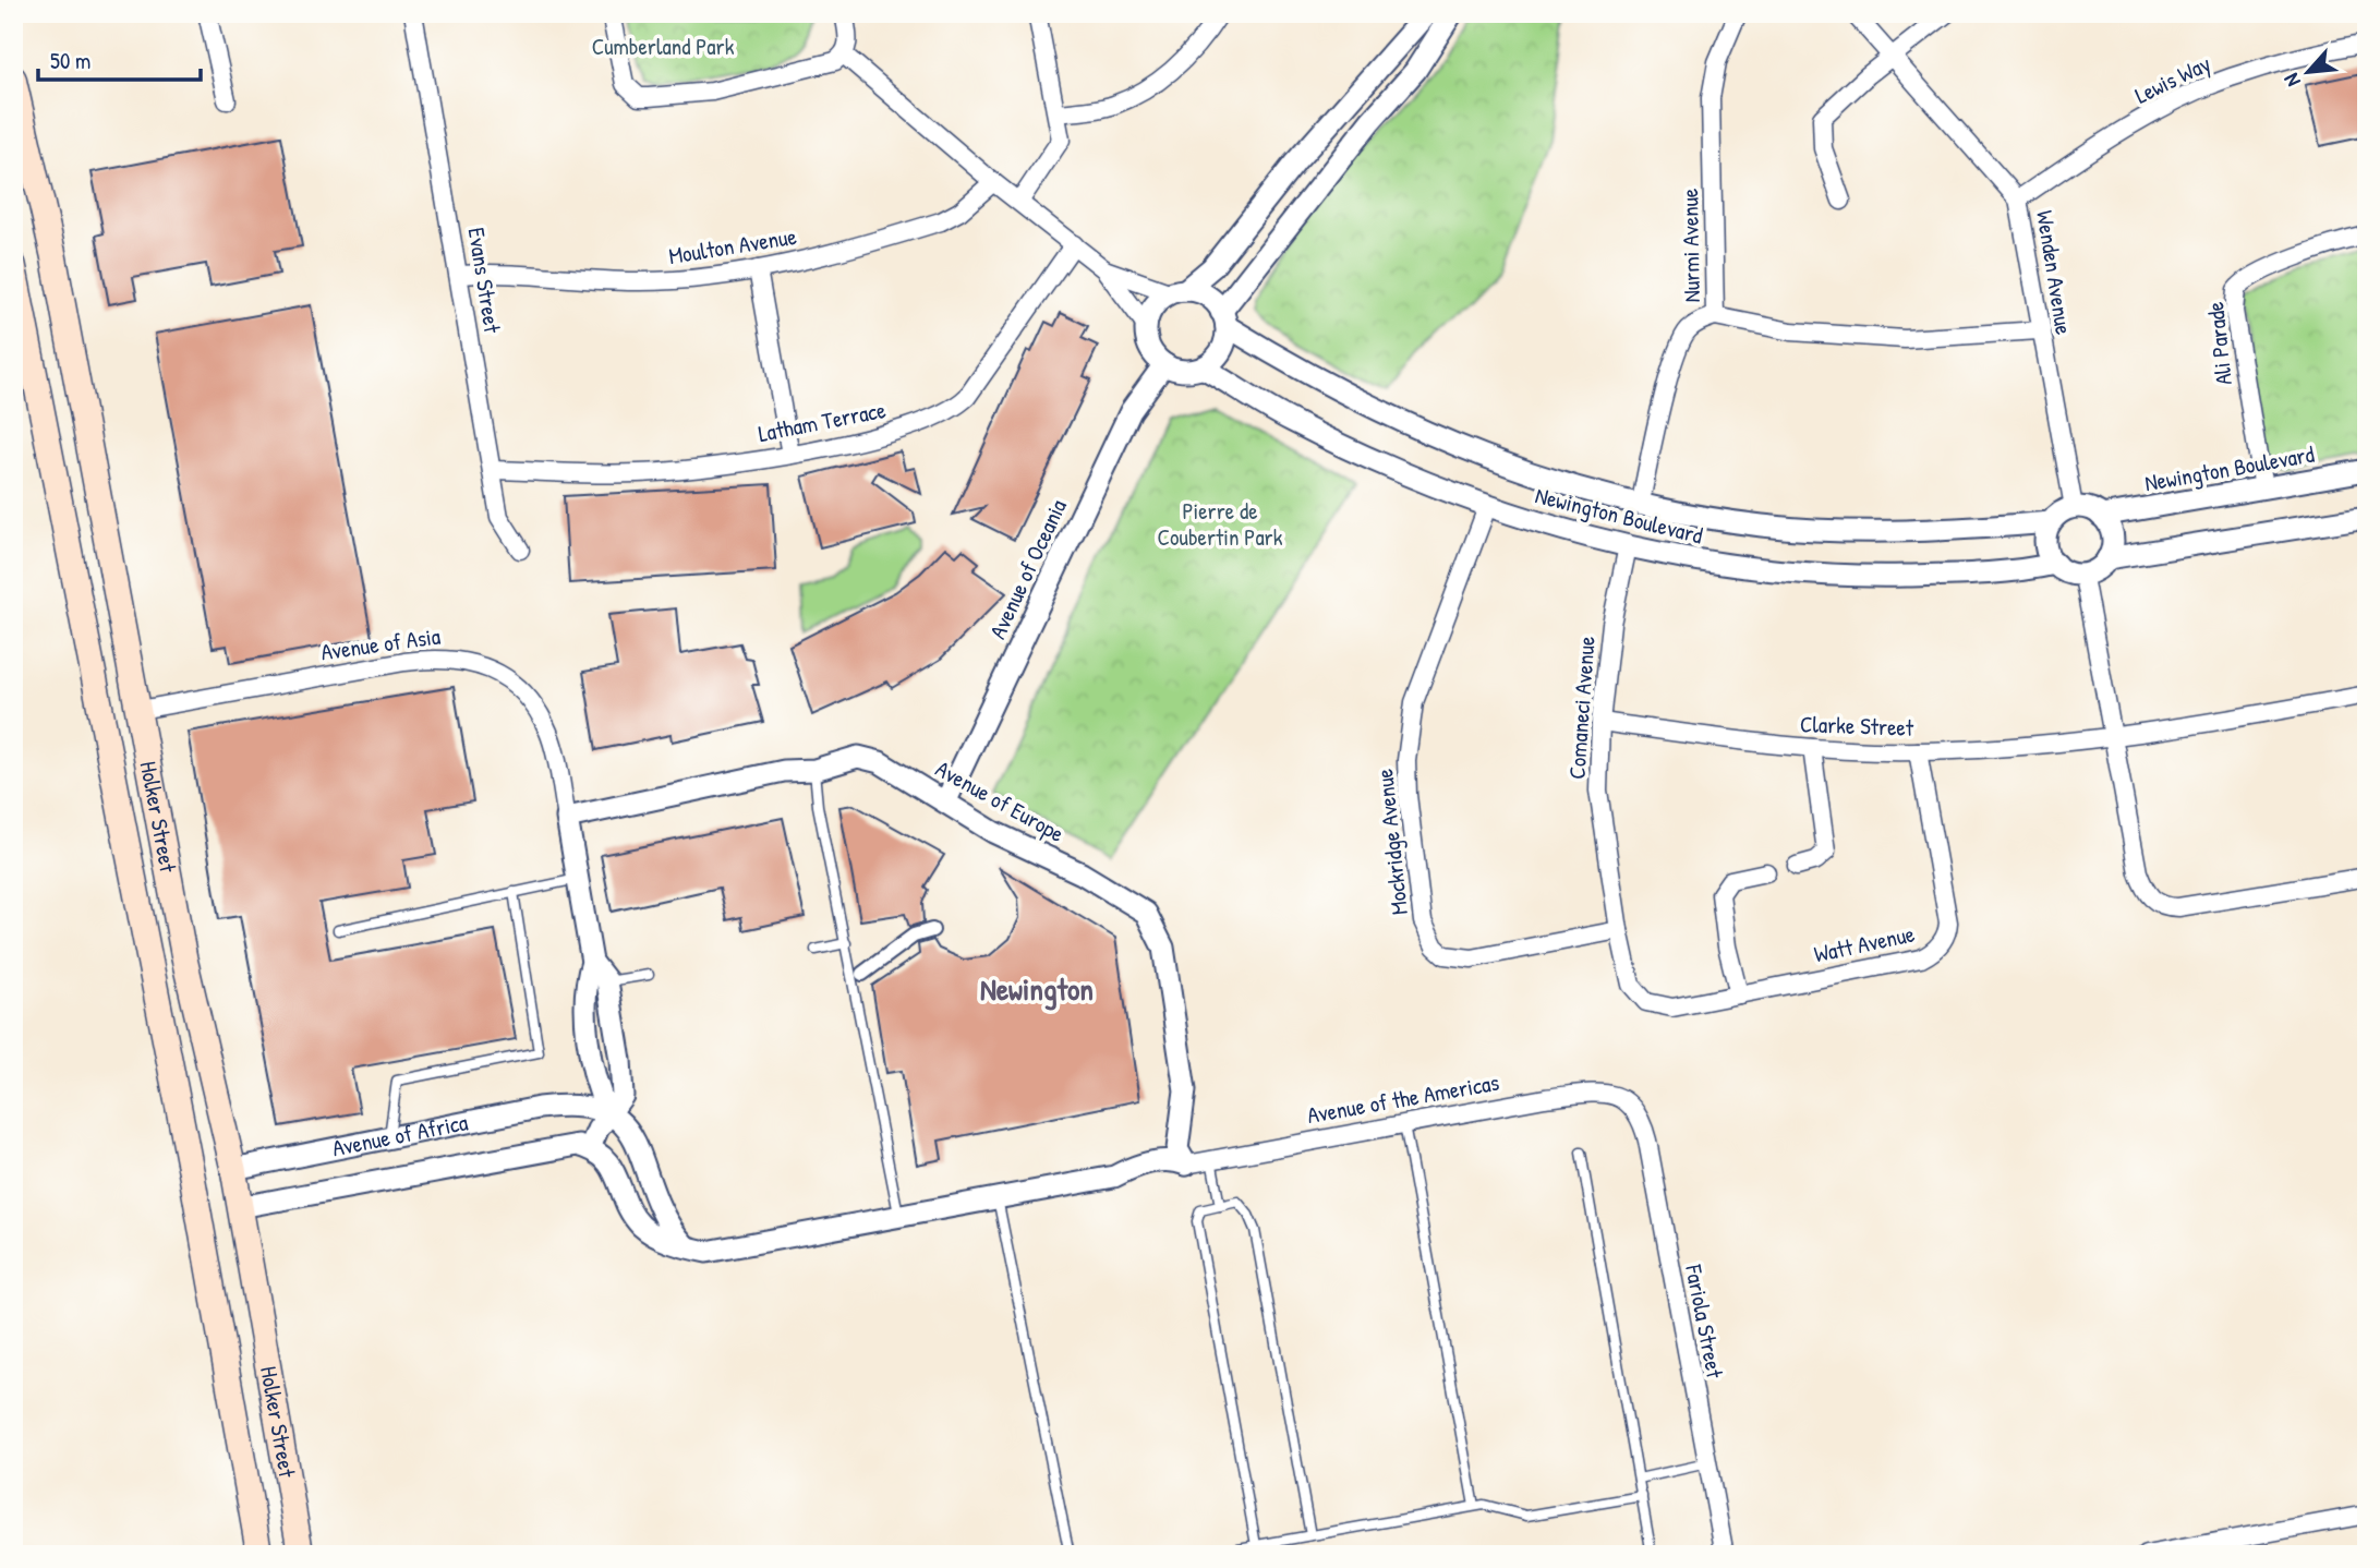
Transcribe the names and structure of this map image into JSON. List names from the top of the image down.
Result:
{
  "streets": {
    "main road": ["Holker Street", "Avenue of Africa"],
    "street": [
      "Lewis Way",
      "Nurmi Avenue",
      "Moulton Avenue",
      "Wenden Avenue",
      "Evans Street",
      "Ali Parade",
      "Latham Terrace",
      "Newington Boulevard",
      "Avenue of Oceania",
      "Avenue of Asia",
      "Comaneci Avenue",
      "Clarke Street",
      "Avenue of Europe",
      "Mockridge Avenue",
      "Watt Avenue",
      "Avenue of the Americas",
      "Fariola Street"
    ]
  },
  "crossings": [
    ["Lewis Way", "Wenden Avenue"],
    ["Nurmi Avenue", "Newington Boulevard"],
    ["Moulton Avenue", "Evans Street"],
    ["Wenden Avenue", "Newington Boulevard"],
    ["Evans Street", "Latham Terrace"],
    ["Ali Parade", "Newington Boulevard"],
    ["Newington Boulevard", "Avenue of Oceania"],
    ["Newington Boulevard", "Comaneci Avenue"],
    ["Newington Boulevard", "Mockridge Avenue"],
    ["Avenue of Oceania", "Avenue of Europe"],
    ["Avenue of Asia", "Avenue of Europe"],
    ["Avenue of Asia", "Holker Street"],
    ["Avenue of Asia", "Avenue of the Americas"],
    ["Avenue of Asia", "Avenue of Africa"],
    ["Comaneci Avenue", "Clarke Street"],
    ["Comaneci Avenue", "Mockridge Avenue"],
    ["Comaneci Avenue", "Watt Avenue"],
    ["Clarke Street", "Watt Avenue"],
    ["Avenue of Europe", "Avenue of the Americas"],
    ["Holker Street", "Avenue of Africa"],
    ["Avenue of the Americas", "Avenue of Africa"],
    ["Avenue of the Americas", "Fariola Street"]
  ],
  "districts": ["Newington"],
  "parks": ["Cumberland Park", "Pierre de Coubertin Park"],
  "scale_bar": "50 m",
  "north": "bottom left"
}
